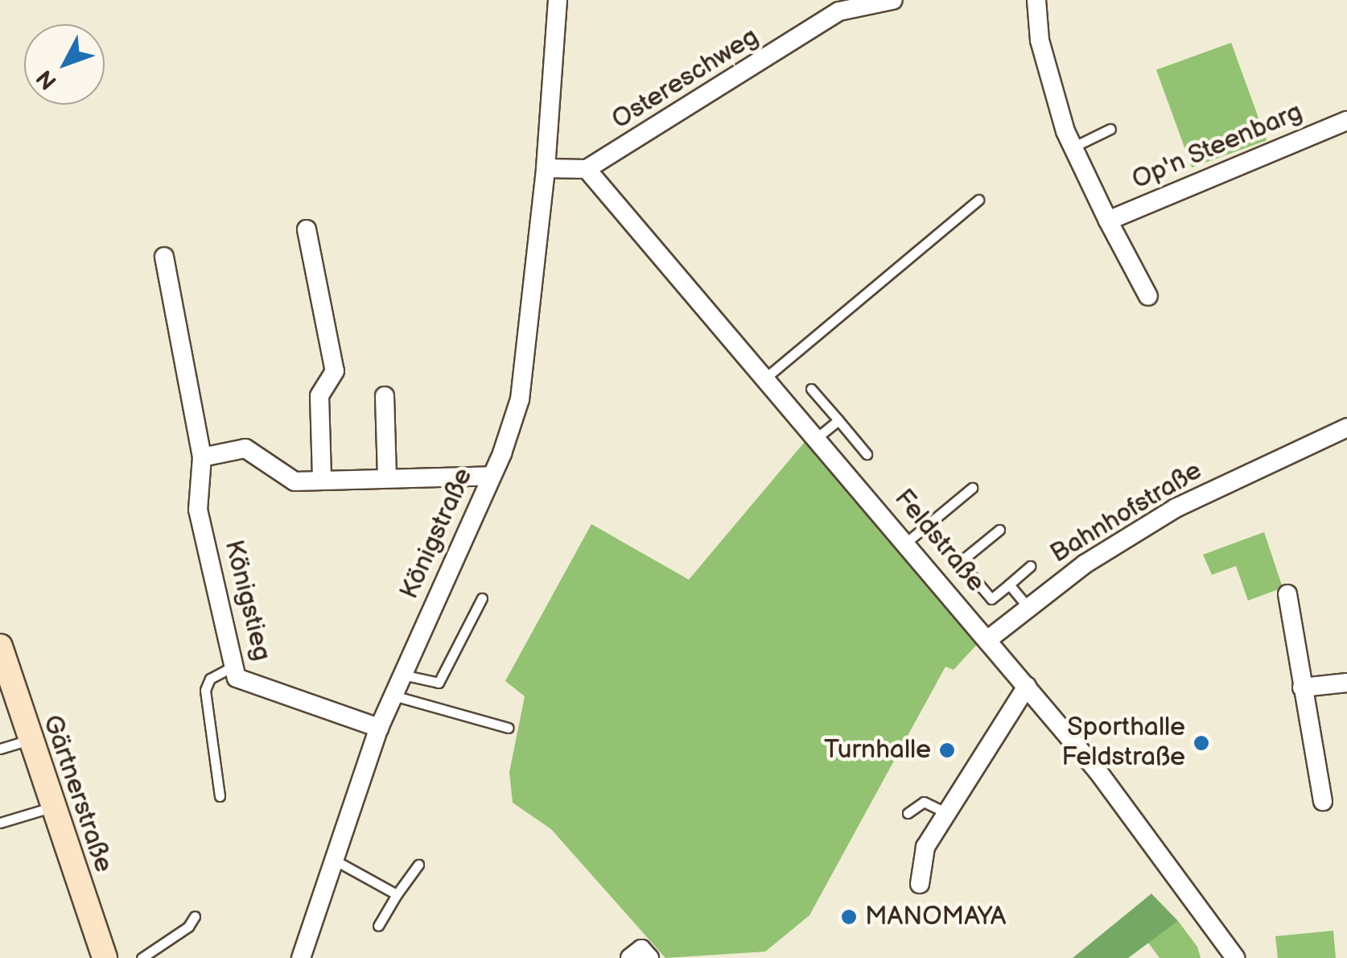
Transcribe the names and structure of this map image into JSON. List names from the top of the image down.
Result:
{
  "streets": {
    "street": [
      "Ostereschweg",
      "Op'n Steenbarg",
      "Bahnhofstraße",
      "Königstraße",
      "Feldstraße",
      "Königstieg",
      "Gärtnerstraße"
    ]
  },
  "crossings": [
    ["Ostereschweg", "Feldstraße"],
    ["Bahnhofstraße", "Feldstraße"],
    ["Königstraße", "Königstieg"]
  ],
  "places": ["Sporthalle Feldstraße", "Turnhalle", "MANOMAYA"],
  "north": "bottom left"
}
